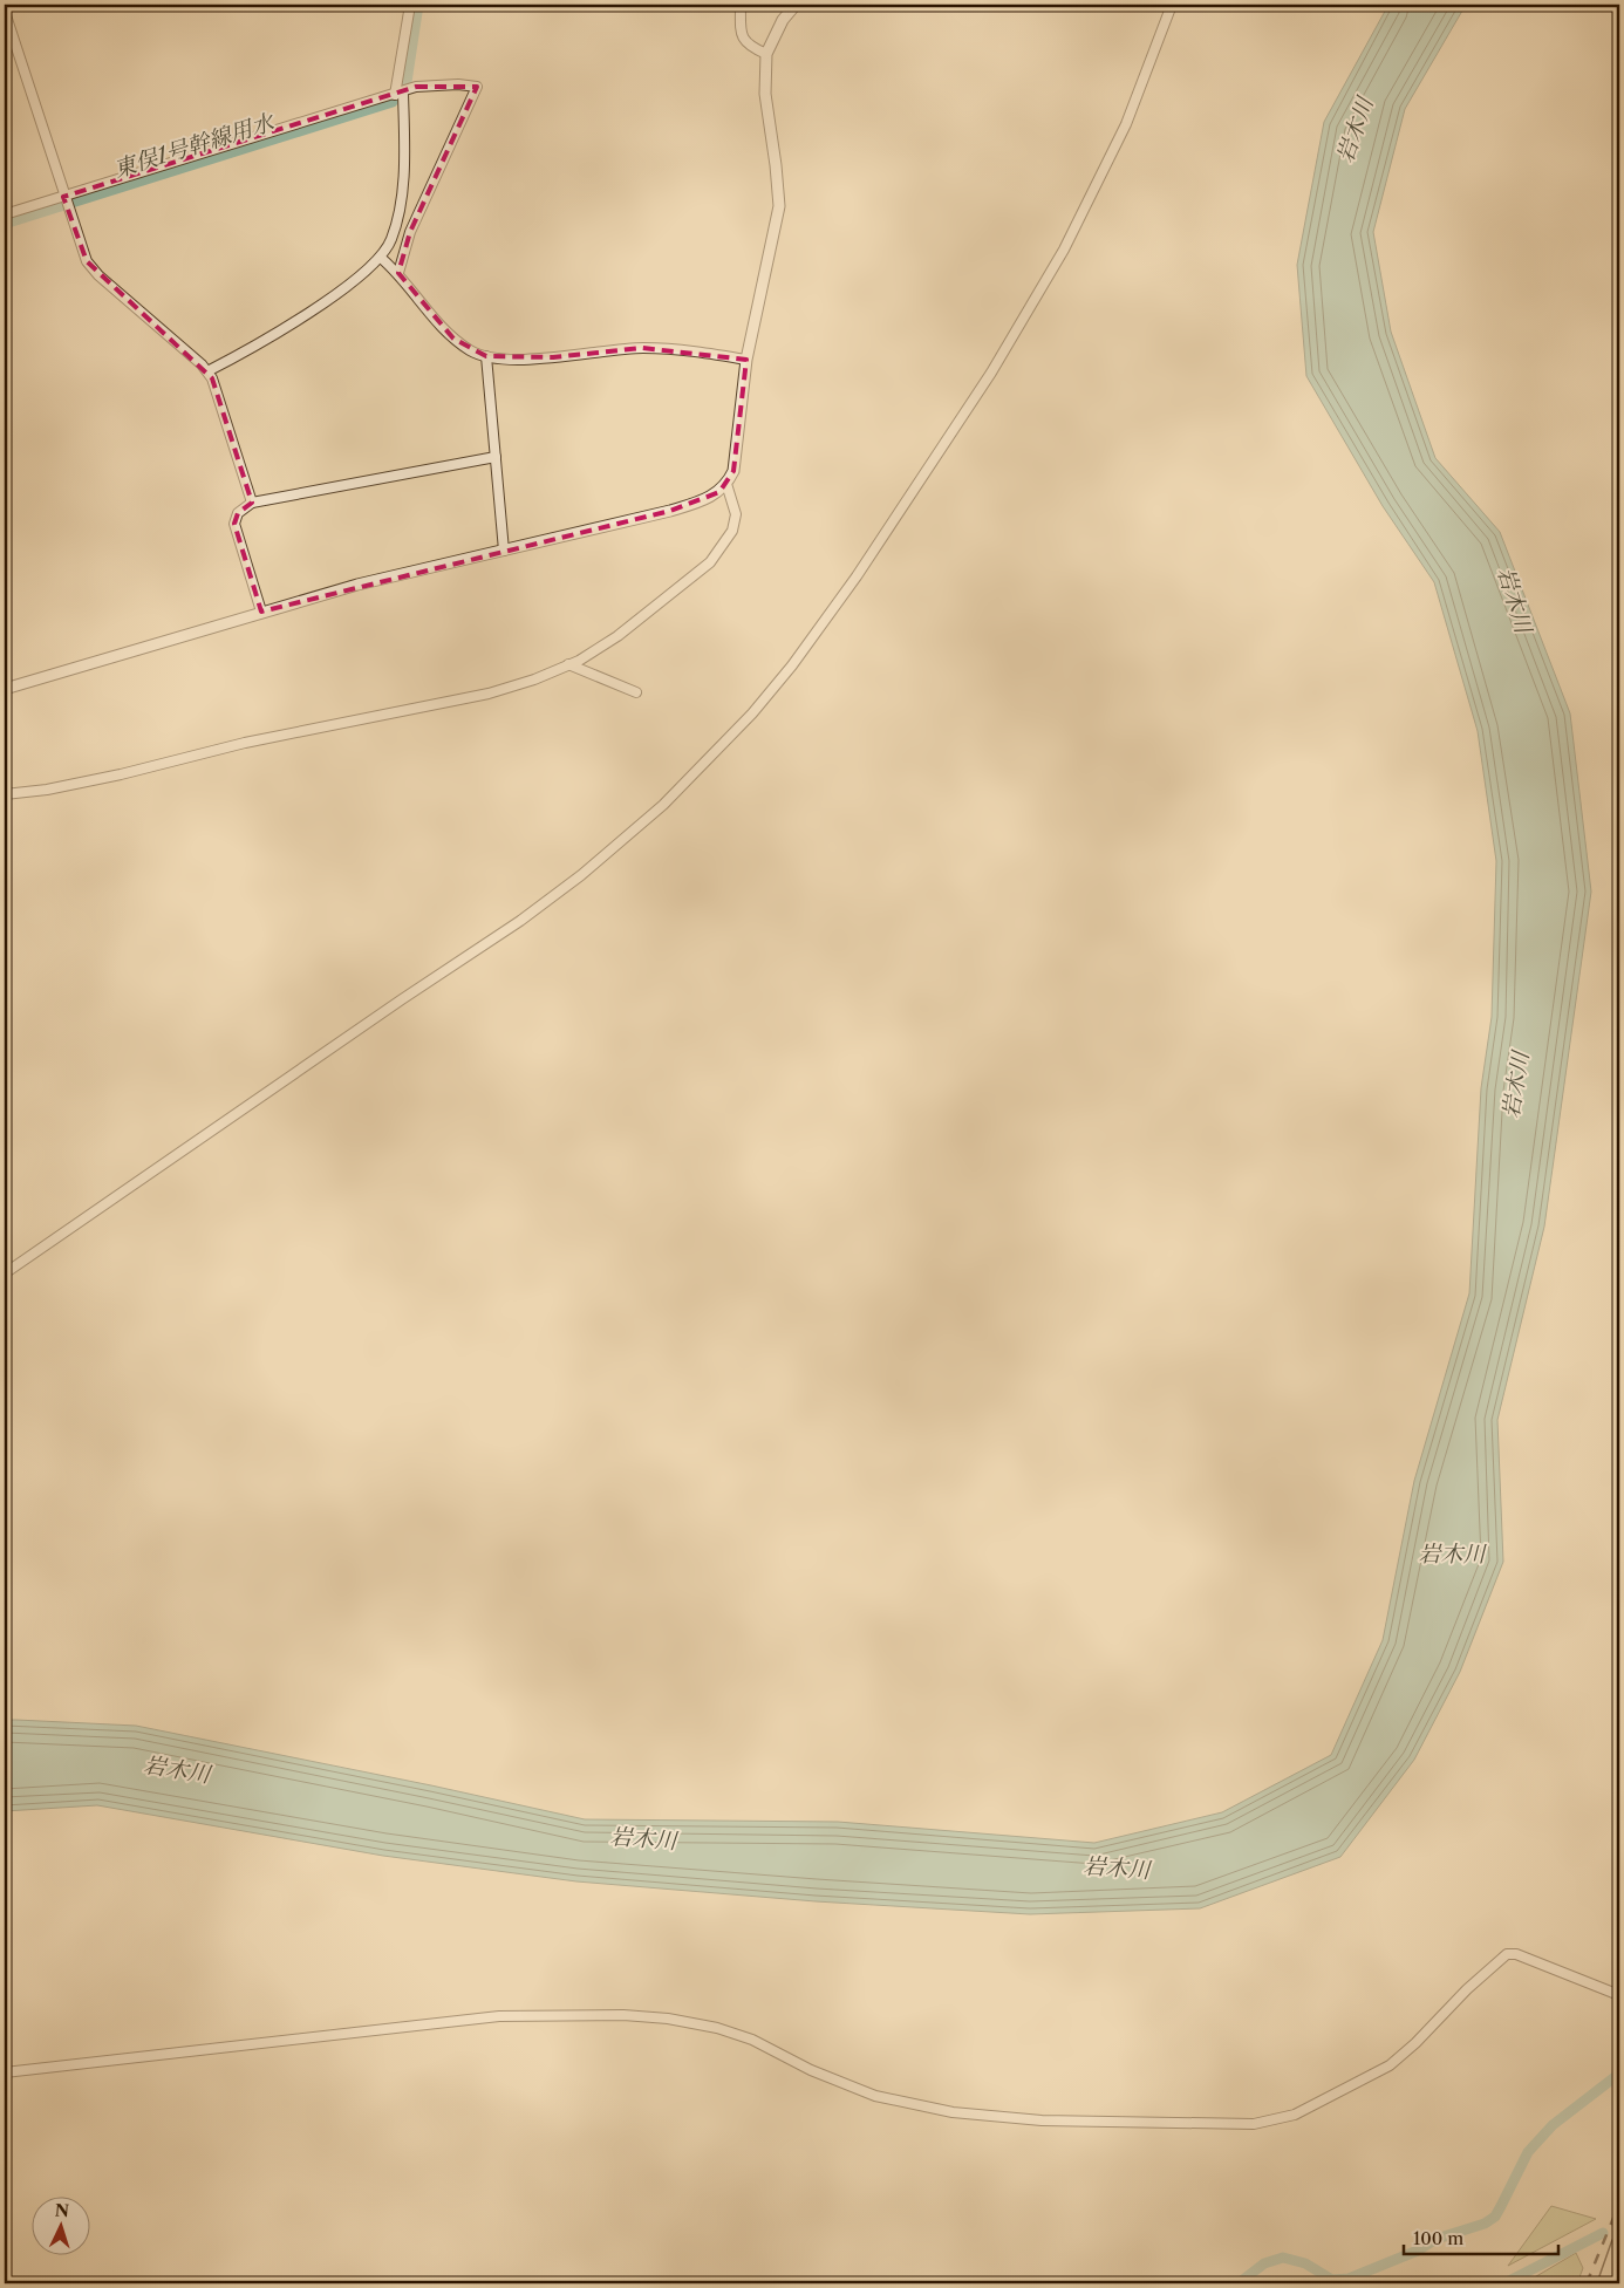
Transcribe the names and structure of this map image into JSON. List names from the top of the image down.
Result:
{
  "water": ["岩木川", "東俣1号幹線用水"],
  "scale_bar": "100 m",
  "north": "top"
}
